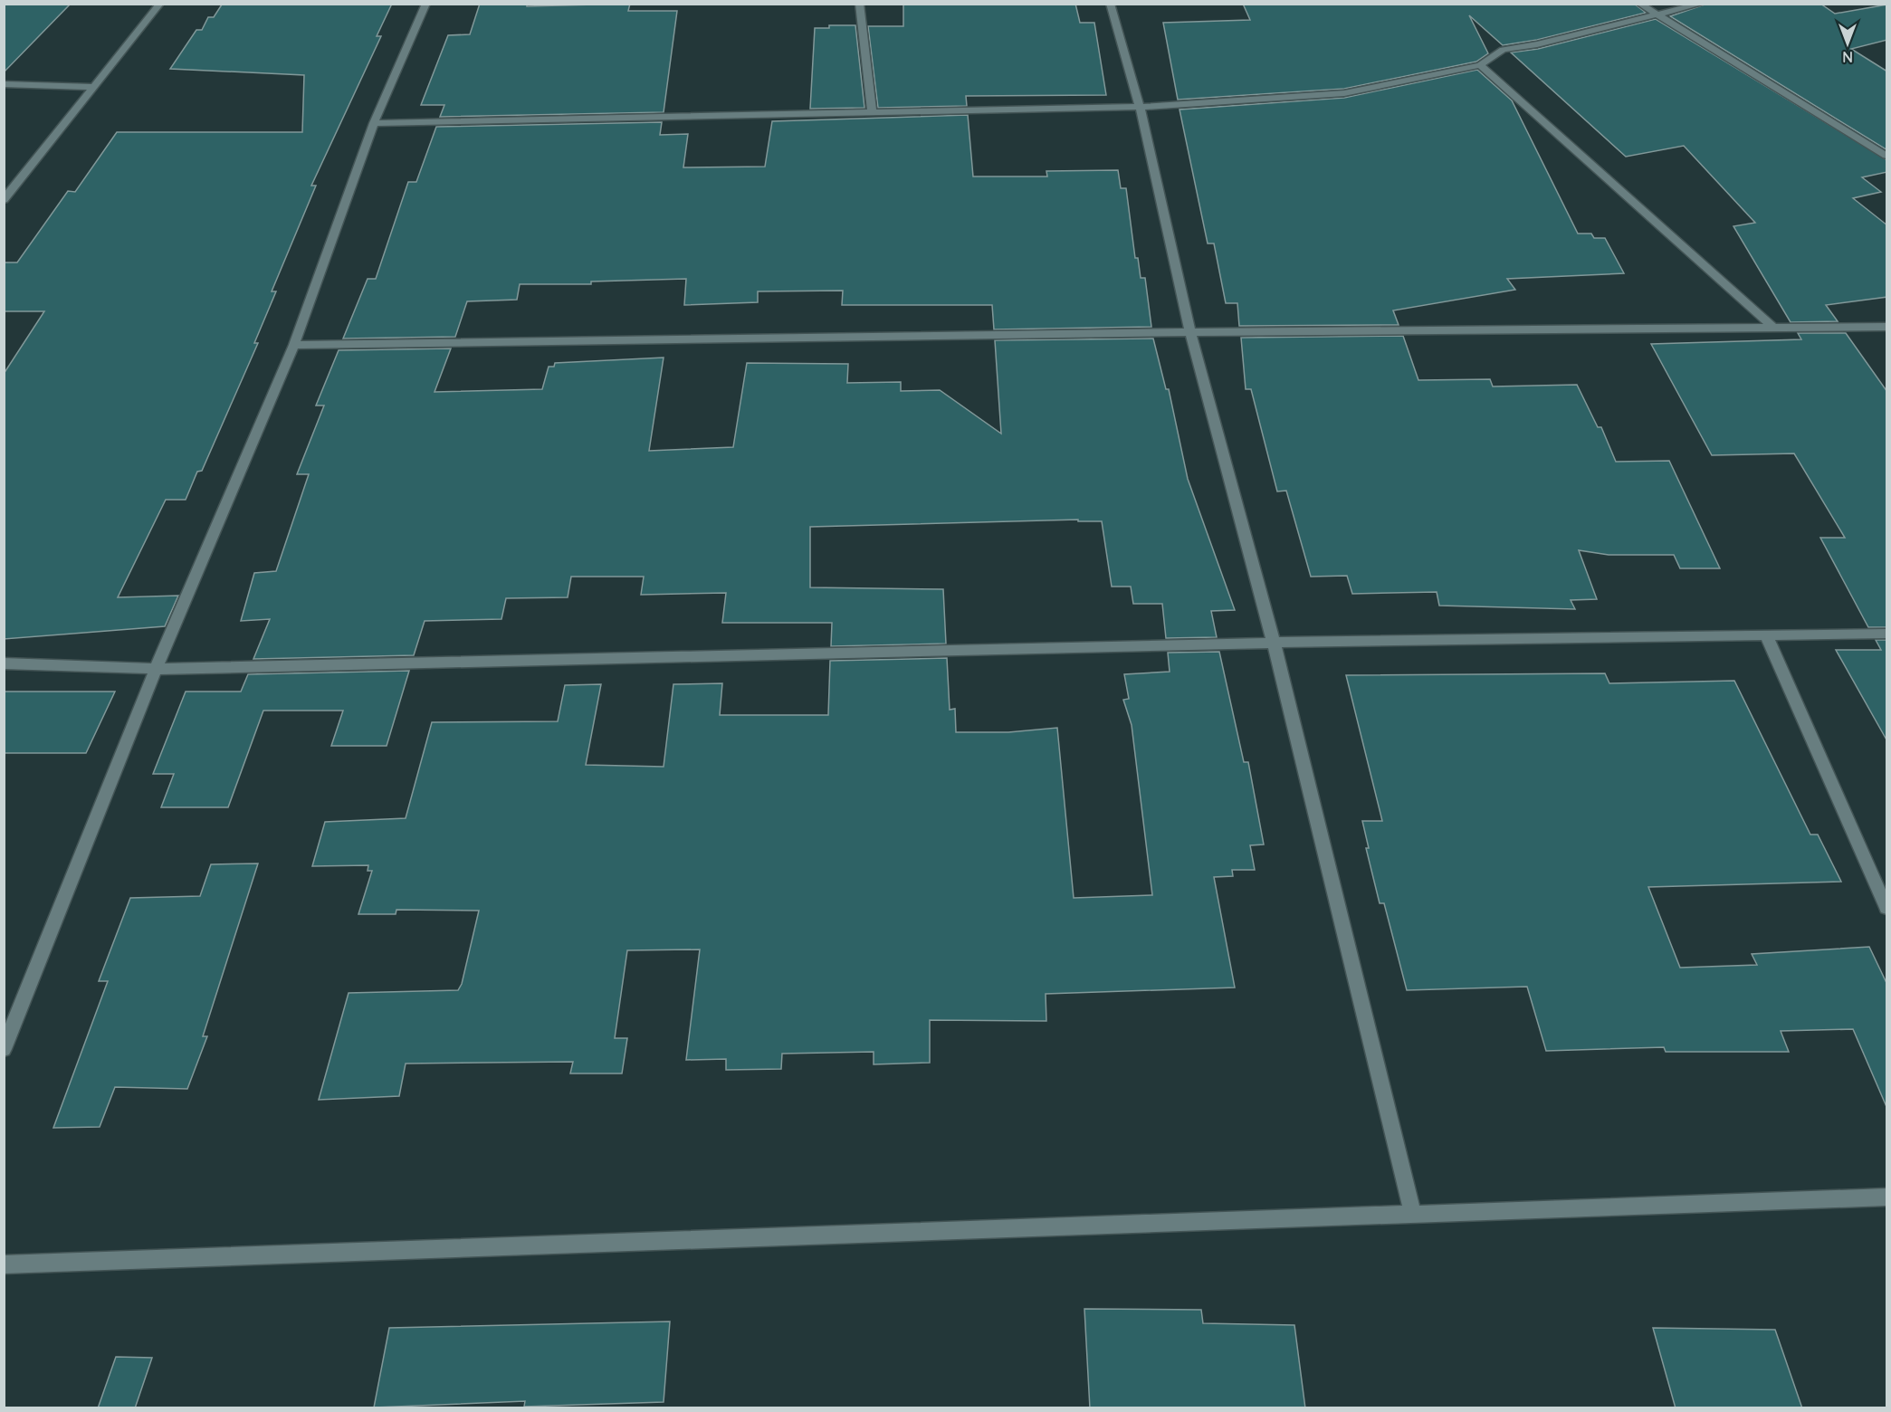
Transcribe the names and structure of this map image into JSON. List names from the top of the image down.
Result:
{
  "north": "bottom"
}
